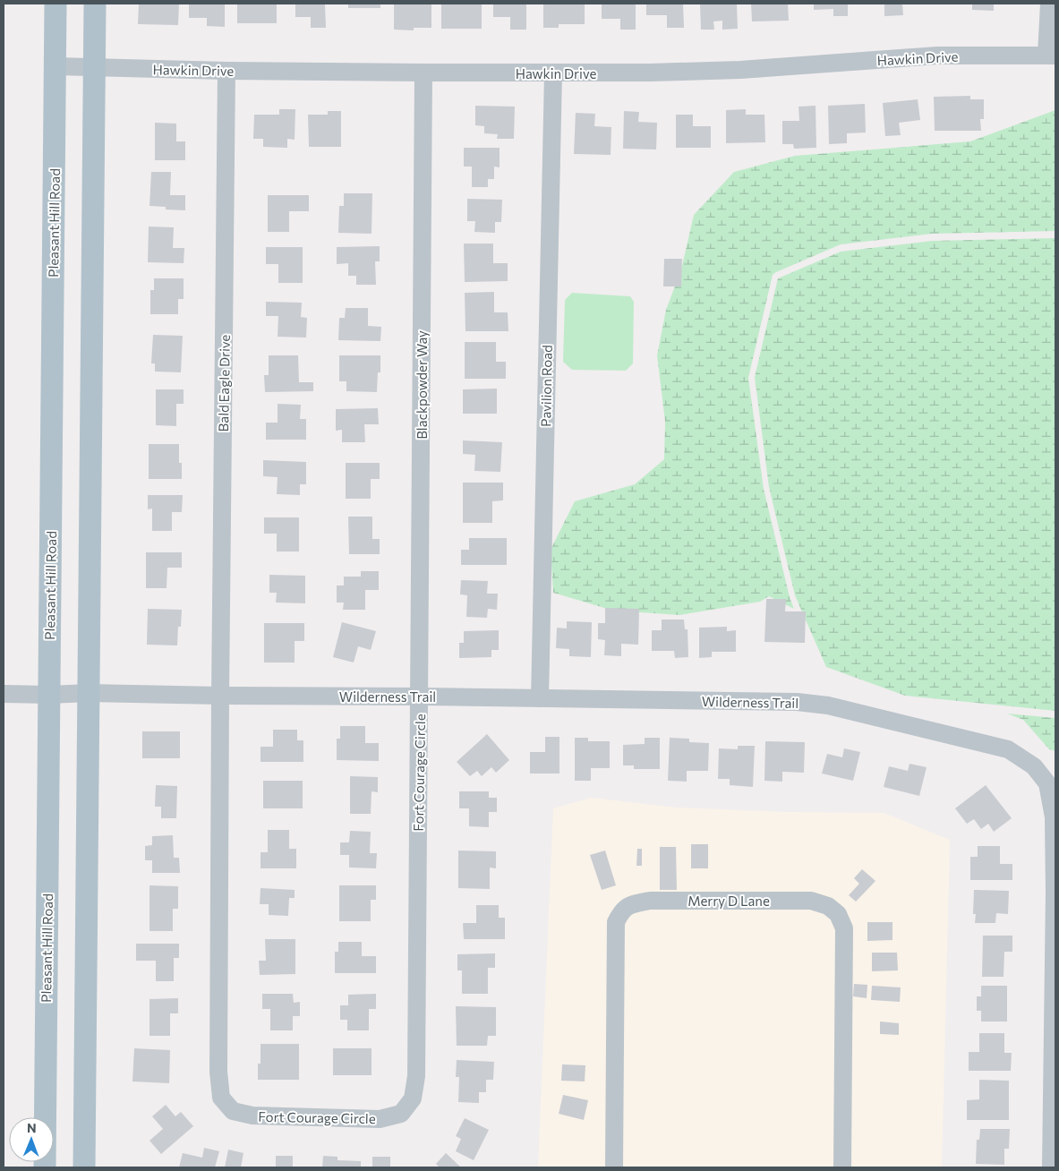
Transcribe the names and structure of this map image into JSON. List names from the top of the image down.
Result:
{
  "streets": {
    "main road": ["Pleasant Hill Road"],
    "street": [
      "Hawkin Drive",
      "Bald Eagle Drive",
      "Blackpowder Way",
      "Pavilion Road",
      "Wilderness Trail",
      "Fort Courage Circle",
      "Merry D Lane"
    ]
  },
  "crossings": [
    ["Hawkin Drive", "Pleasant Hill Road"],
    ["Hawkin Drive", "Bald Eagle Drive"],
    ["Hawkin Drive", "Blackpowder Way"],
    ["Hawkin Drive", "Pavilion Road"],
    ["Pleasant Hill Road", "Wilderness Trail"],
    ["Bald Eagle Drive", "Wilderness Trail"],
    ["Bald Eagle Drive", "Fort Courage Circle"],
    ["Blackpowder Way", "Wilderness Trail"],
    ["Blackpowder Way", "Fort Courage Circle"],
    ["Pavilion Road", "Wilderness Trail"],
    ["Wilderness Trail", "Fort Courage Circle"]
  ],
  "north": "top"
}
